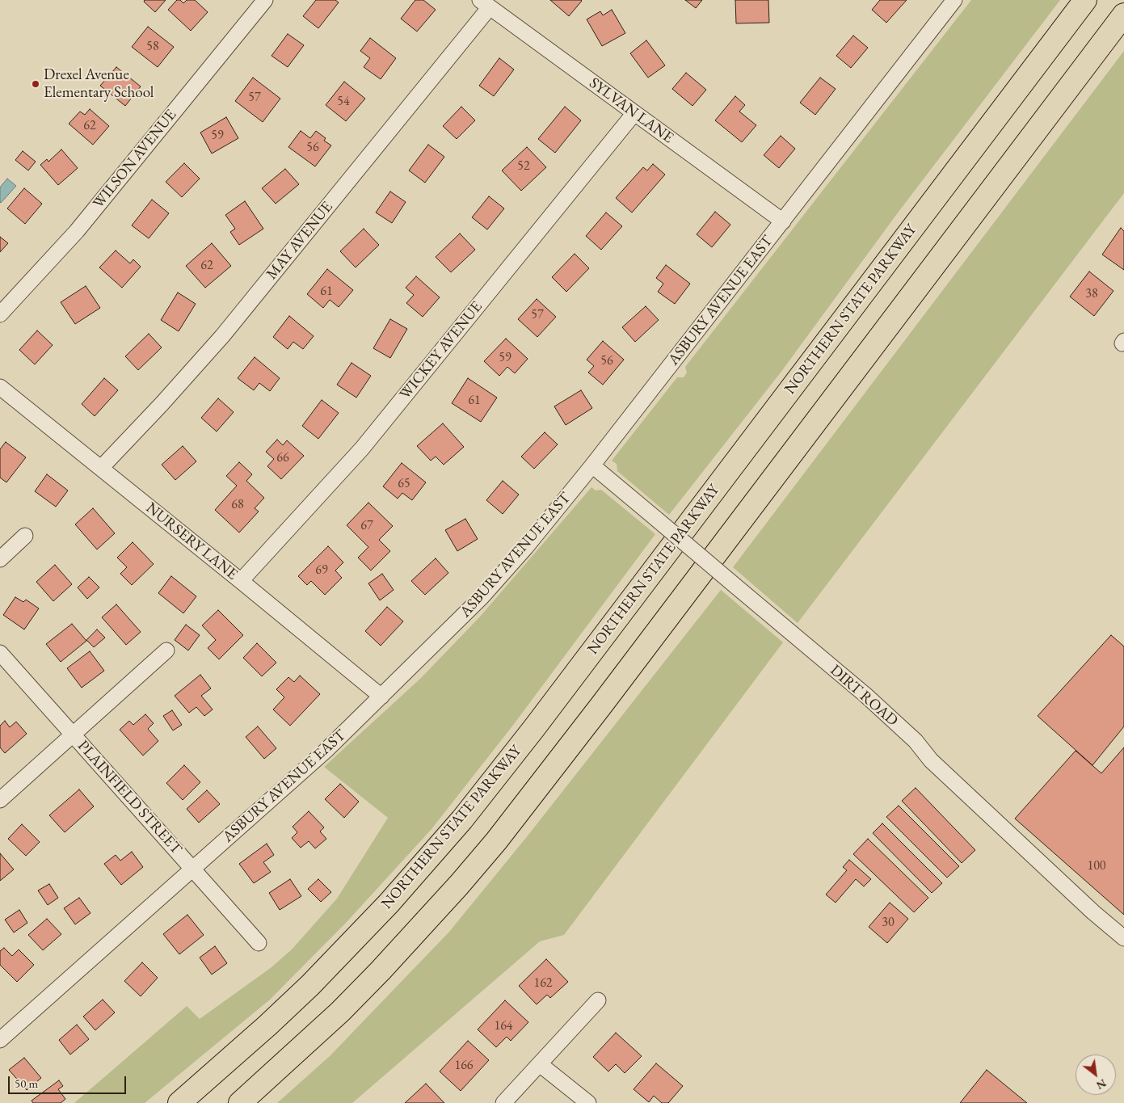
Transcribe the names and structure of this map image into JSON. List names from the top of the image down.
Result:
{
  "streets": {
    "highway": ["NORTHERN STATE PARKWAY"],
    "street": [
      "SYLVAN LANE",
      "WILSON AVENUE",
      "MAY AVENUE",
      "ASBURY AVENUE EAST",
      "WICKEY AVENUE",
      "NURSERY LANE",
      "DIRT ROAD",
      "PLAINFIELD STREET"
    ]
  },
  "crossings": [
    ["SYLVAN LANE", "MAY AVENUE"],
    ["SYLVAN LANE", "ASBURY AVENUE EAST"],
    ["SYLVAN LANE", "WICKEY AVENUE"],
    ["MAY AVENUE", "NURSERY LANE"],
    ["ASBURY AVENUE EAST", "NURSERY LANE"],
    ["ASBURY AVENUE EAST", "DIRT ROAD"],
    ["ASBURY AVENUE EAST", "PLAINFIELD STREET"],
    ["WICKEY AVENUE", "NURSERY LANE"]
  ],
  "places": ["Drexel Avenue Elementary School"],
  "house_numbers": [
    "58",
    "57",
    "54",
    "62",
    "59",
    "56",
    "52",
    "62",
    "61",
    "38",
    "57",
    "59",
    "56",
    "61",
    "66",
    "65",
    "68",
    "67",
    "69",
    "100",
    "30",
    "162",
    "164",
    "166"
  ],
  "scale_bar": "50 m",
  "north": "bottom right"
}
